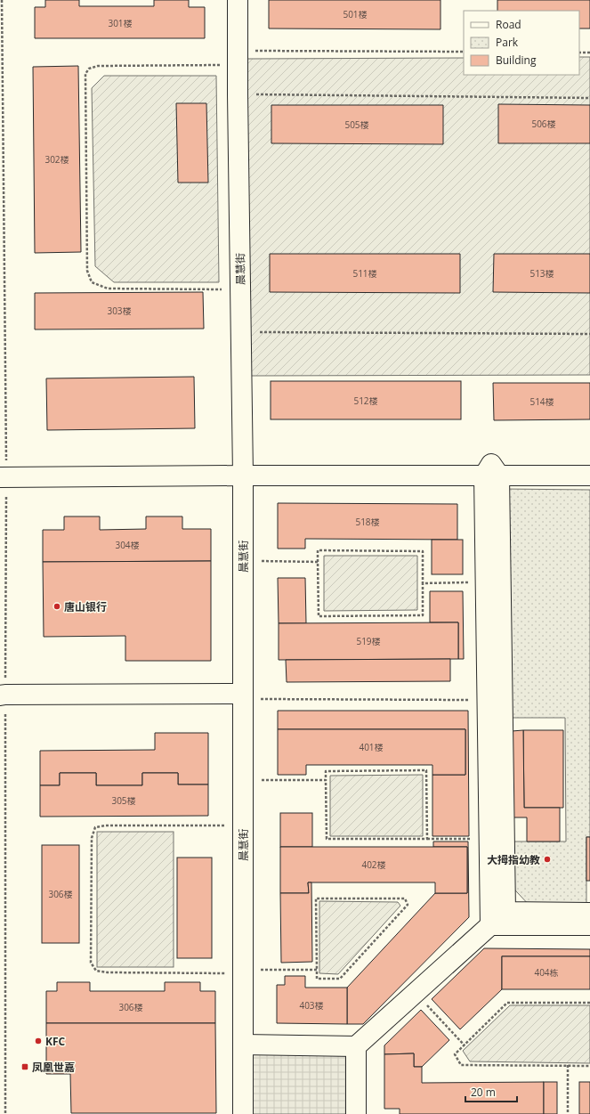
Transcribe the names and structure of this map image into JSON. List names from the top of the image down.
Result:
{
  "streets": {
    "street": ["晨慧街"]
  },
  "places": {
    "other": ["唐山银行", "大拇指幼教", "KFC"],
    "transit": ["凤凰世嘉"]
  },
  "house_numbers": [
    "501楼",
    "301楼",
    "506楼",
    "505楼",
    "302楼",
    "511楼",
    "513楼",
    "303楼",
    "512楼",
    "514楼",
    "518楼",
    "304楼",
    "519楼",
    "401楼",
    "305楼",
    "402楼",
    "306楼",
    "404栋",
    "403楼",
    "306楼"
  ],
  "legend": ["Road", "Park", "Building"],
  "scale_bar": "20 m"
}
